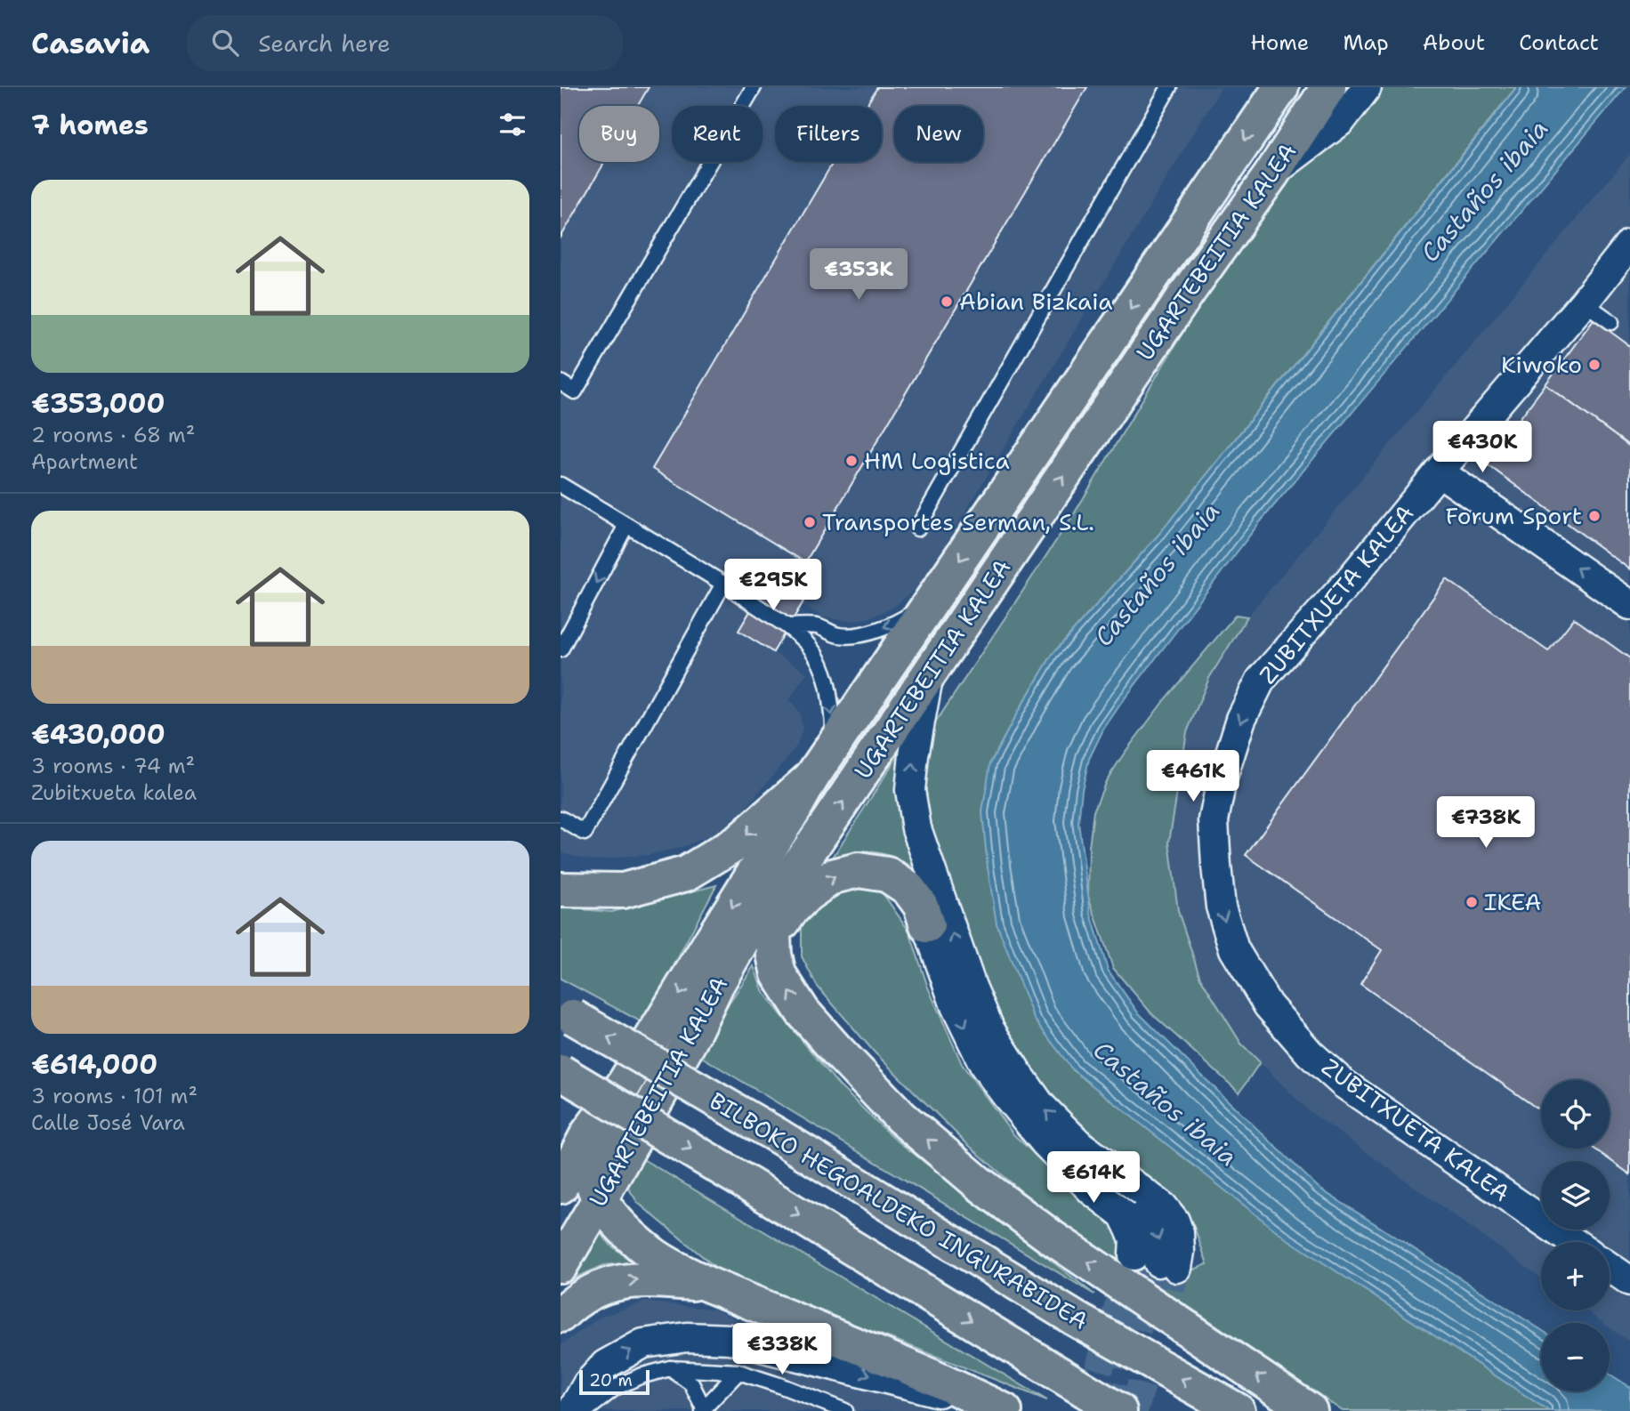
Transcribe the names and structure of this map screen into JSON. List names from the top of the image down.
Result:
{
  "streets": {
    "main road": ["UGARTEBEITIA KALEA", "BILBOKO HEGOALDEKO INGURABIDEA"],
    "street": ["ZUBITXUETA KALEA"]
  },
  "water": ["Castaños ibaia"],
  "places": [
    "Abian Bizkaia",
    "Kiwoko",
    "HM Logistica",
    "Forum Sport",
    "Transportes Serman, S.L.",
    "IKEA"
  ],
  "scale_bar": "20 m",
  "page": {
    "header": "Casavia",
    "search": "Search here",
    "nav": [
      "Home",
      "Map",
      "About",
      "Contact"
    ],
    "heading": "7 homes",
    "chip": [
      "Buy",
      "Rent",
      "Filters",
      "New"
    ],
    "list": [
      {
        "name": "€353,000",
        "note": "2 rooms · 68 m² · Apartment"
      },
      {
        "name": "€430,000",
        "note": "3 rooms · 74 m² · Zubitxueta kalea"
      },
      {
        "name": "€614,000",
        "note": "3 rooms · 101 m² · Calle José Vara"
      }
    ],
    "price": [
      "€353K",
      "€430K",
      "€295K",
      "€461K",
      "€738K",
      "€614K",
      "€338K"
    ],
    "map_buttons": ["+", "−"],
    "scale": "20 m"
  }
}
